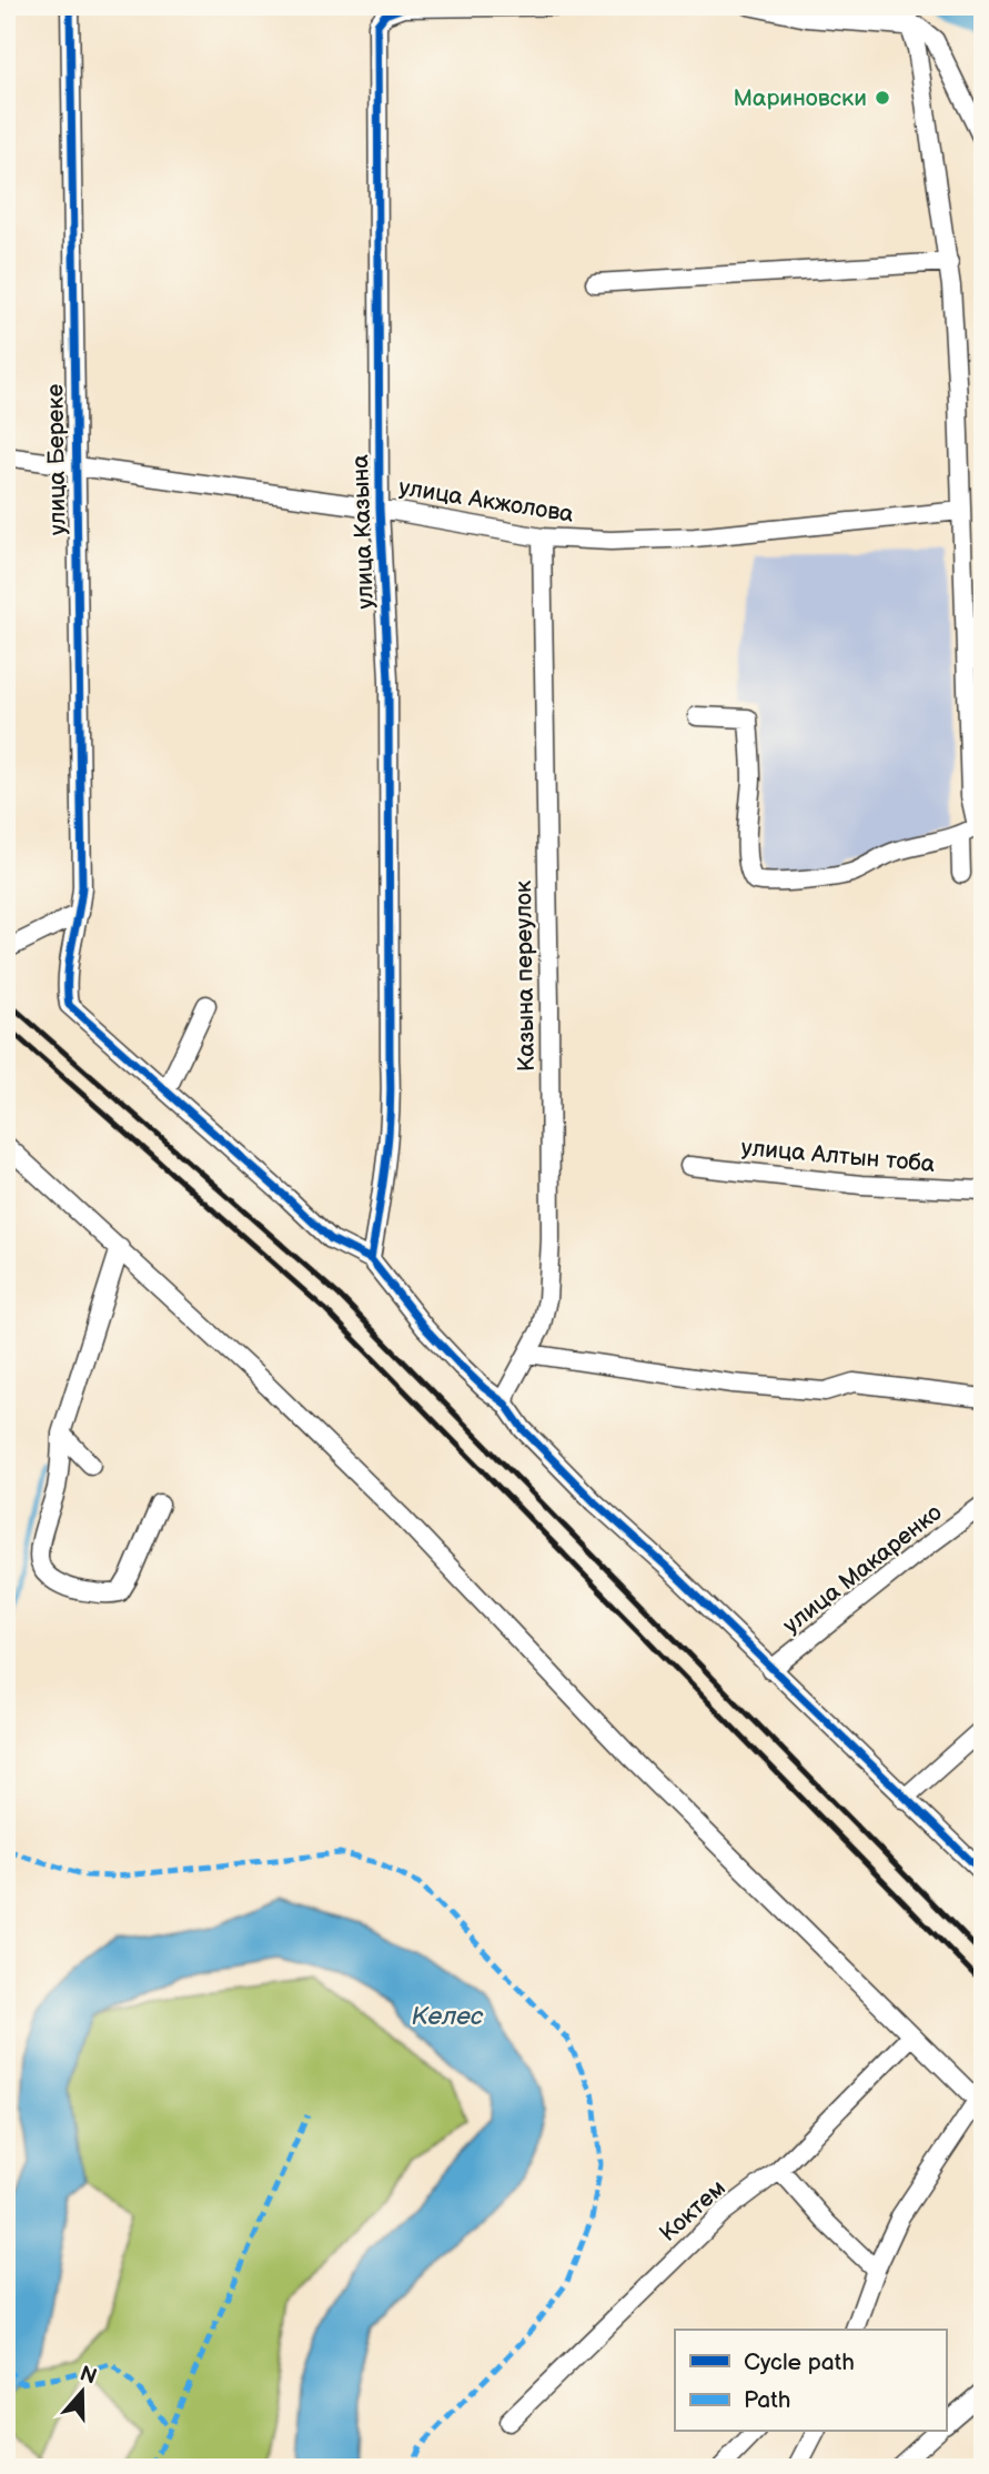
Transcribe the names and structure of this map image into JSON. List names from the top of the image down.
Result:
{
  "streets": {
    "street": [
      "улица Береке",
      "улица Акжолова",
      "улица Казына",
      "Казына переулок",
      "улица Алтын тоба",
      "улица Макаренко",
      "Коктем"
    ]
  },
  "crossings": [
    ["улица Береке", "улица Акжолова"],
    ["улица Акжолова", "улица Казына"],
    ["улица Акжолова", "Казына переулок"]
  ],
  "water": ["Келес"],
  "places": ["Мариновски"],
  "legend": ["Cycle path", "Path"],
  "north": "top"
}
